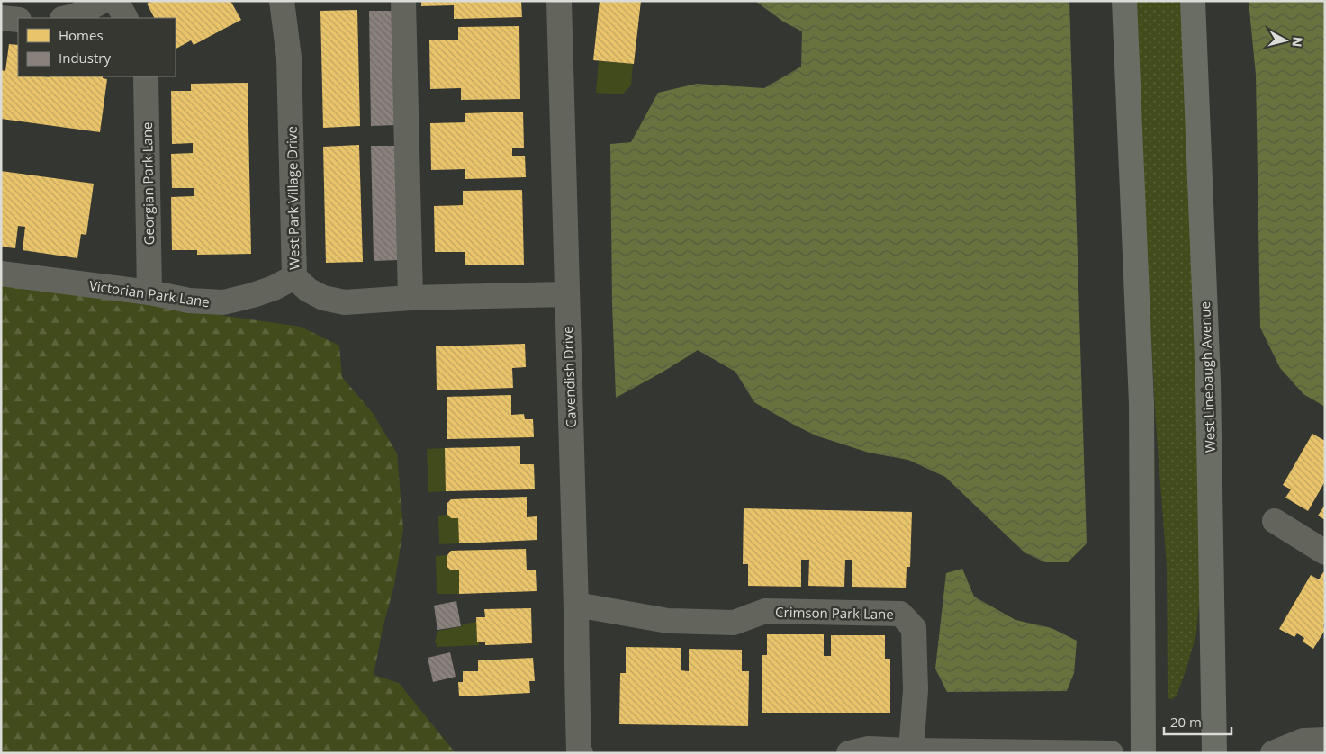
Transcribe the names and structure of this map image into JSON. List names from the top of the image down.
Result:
{
  "streets": {
    "main road": ["West Linebaugh Avenue"],
    "street": [
      "Georgian Park Lane",
      "West Park Village Drive",
      "Victorian Park Lane",
      "Cavendish Drive",
      "Crimson Park Lane"
    ]
  },
  "crossings": [
    ["Georgian Park Lane", "Victorian Park Lane"],
    ["West Park Village Drive", "Victorian Park Lane"],
    ["West Park Village Drive", "Cavendish Drive"],
    ["Cavendish Drive", "Crimson Park Lane"]
  ],
  "legend": ["Homes", "Industry"],
  "scale_bar": "20 m",
  "north": "right"
}
